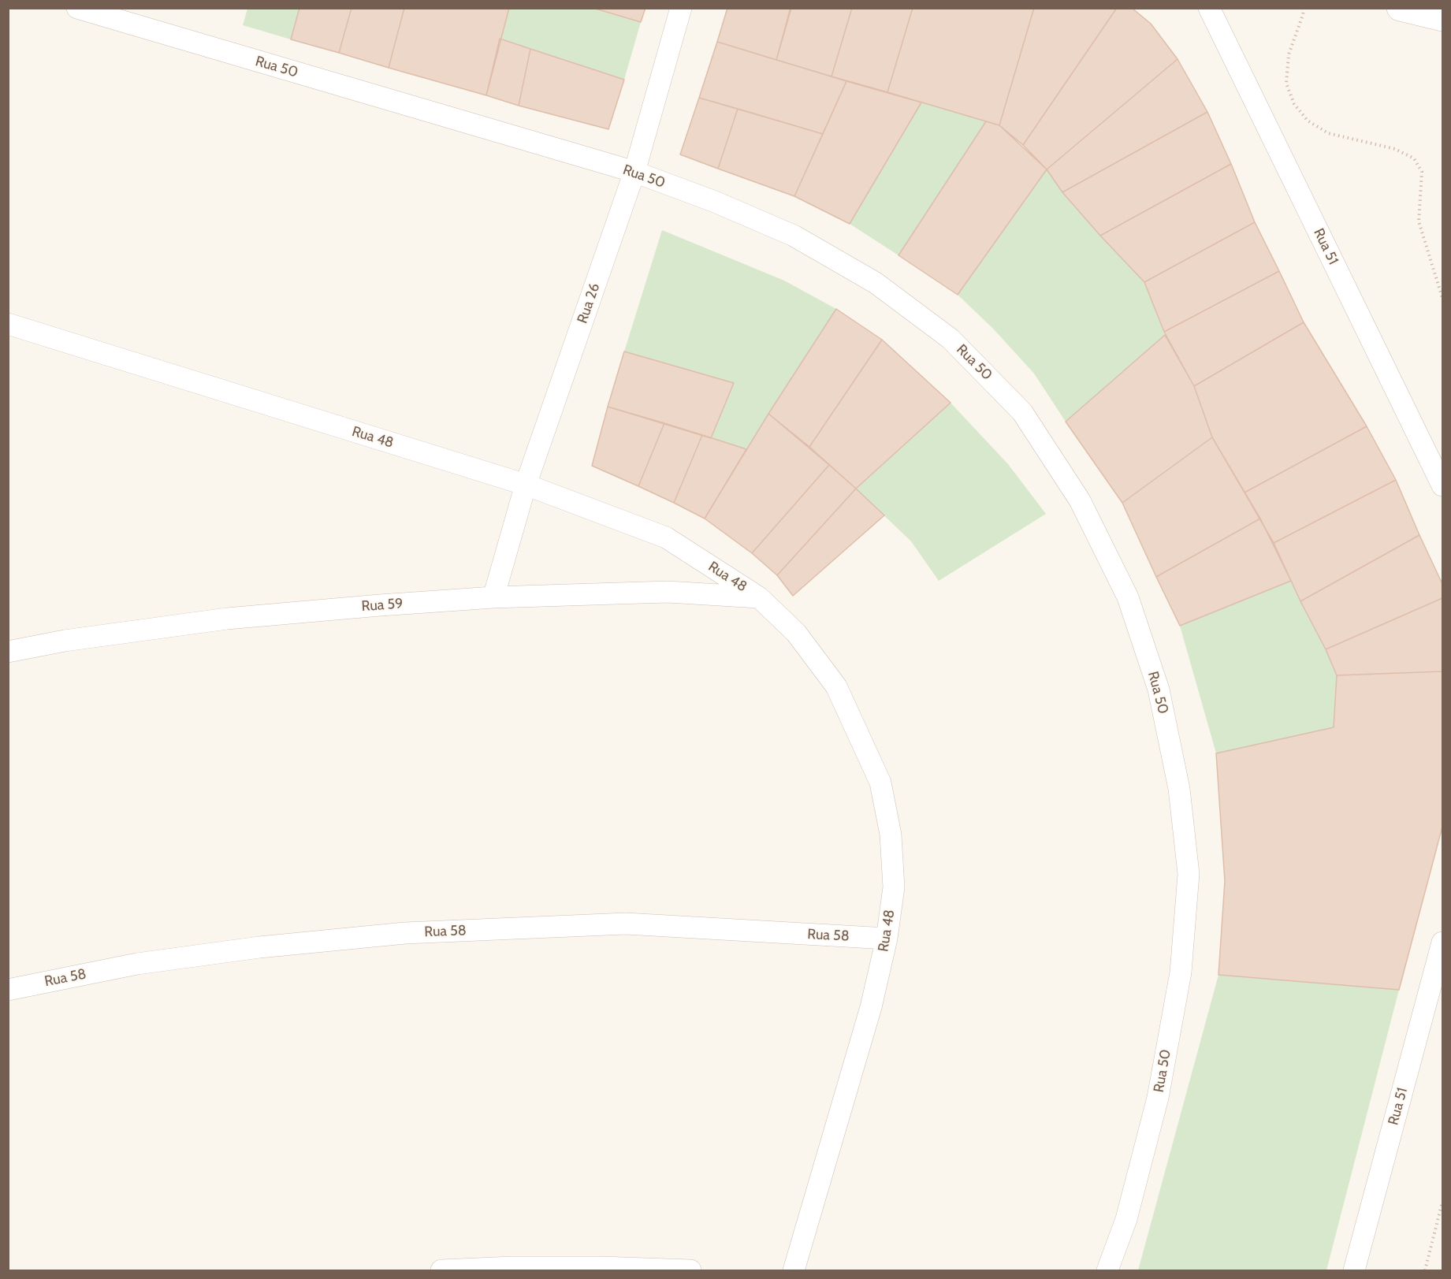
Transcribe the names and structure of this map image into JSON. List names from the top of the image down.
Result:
{
  "streets": {
    "street": [
      "Rua 50",
      "Rua 51",
      "Rua 26",
      "Rua 48",
      "Rua 59",
      "Rua 58"
    ]
  },
  "crossings": [
    ["Rua 50", "Rua 26"],
    ["Rua 26", "Rua 48"],
    ["Rua 26", "Rua 59"],
    ["Rua 48", "Rua 59"],
    ["Rua 48", "Rua 58"]
  ]
}
